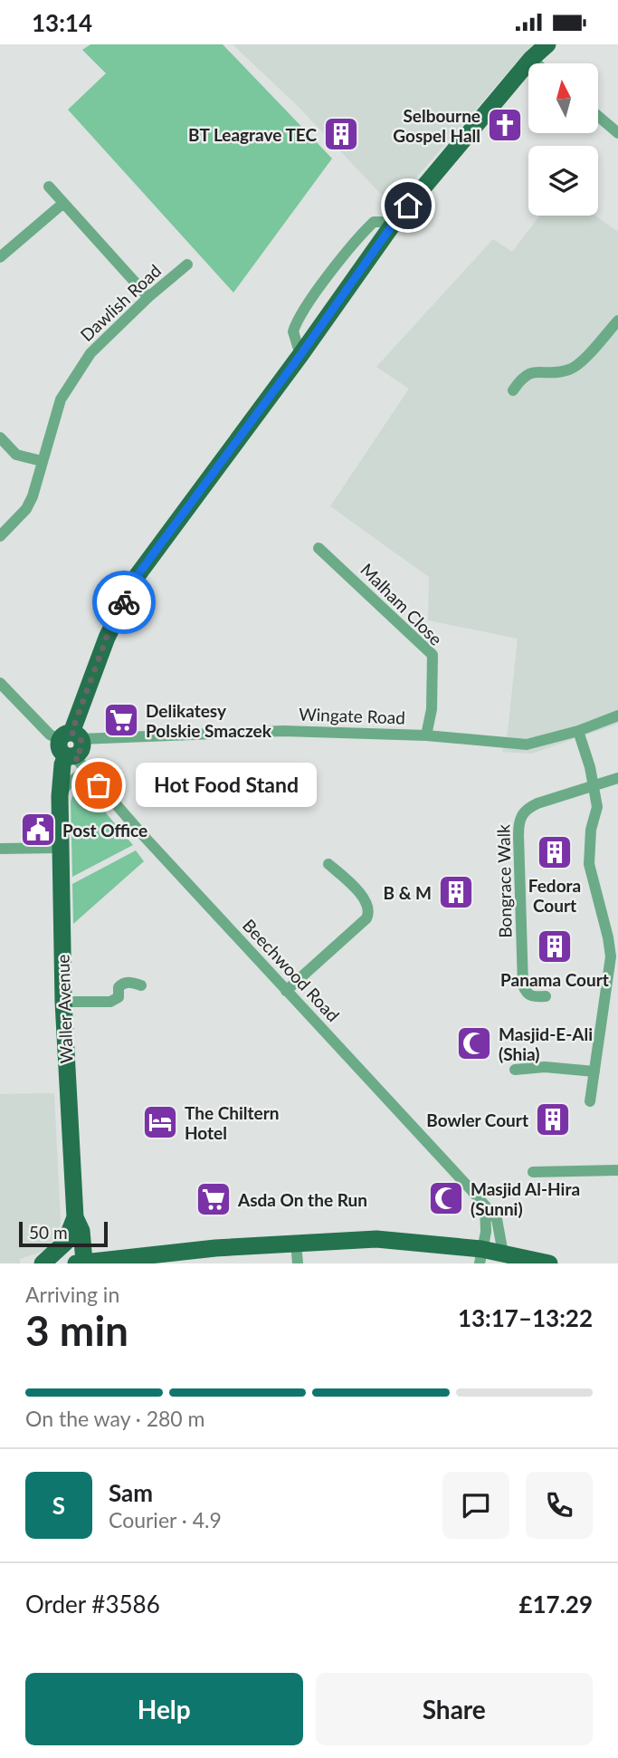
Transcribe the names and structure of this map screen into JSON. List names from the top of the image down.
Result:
{
  "streets": {
    "main road": ["Waller Avenue"],
    "street": [
      "Dawlish Road",
      "Malham Close",
      "Wingate Road",
      "Bongrace Walk",
      "Beechwood Road"
    ]
  },
  "crossings": [
    ["Malham Close", "Wingate Road"],
    ["Wingate Road", "Beechwood Road"],
    ["Wingate Road", "Waller Avenue"],
    ["Beechwood Road", "Waller Avenue"]
  ],
  "places": {
    "church": ["Selbourne Gospel Hall"],
    "building": [
      "BT Leagrave TEC",
      "Fedora Court",
      "B & M",
      "Panama Court",
      "Bowler Court"
    ],
    "supermarket": ["Delikatesy Polskie Smaczek", "Asda On the Run"],
    "other": ["Hot Food Stand"],
    "public building": ["Post Office"],
    "mosque": ["Masjid-E-Ali (Shia)", "Masjid Al-Hira (Sunni)"],
    "hotel": ["The Chiltern Hotel"]
  },
  "scale_bar": "50 m",
  "north": "top",
  "page": {
    "status": "13:14",
    "bubble": "Hot Food Stand",
    "scale": "50 m",
    "heading": ["3 min", "Arriving in", "13:17–13:22"],
    "panel": [
      "Sam",
      "Courier · 4.9",
      "Order #3586",
      "£17.29"
    ],
    "bar": "On the way · 280 m",
    "round": "S",
    "buttons": ["Help", "Share"]
  }
}
